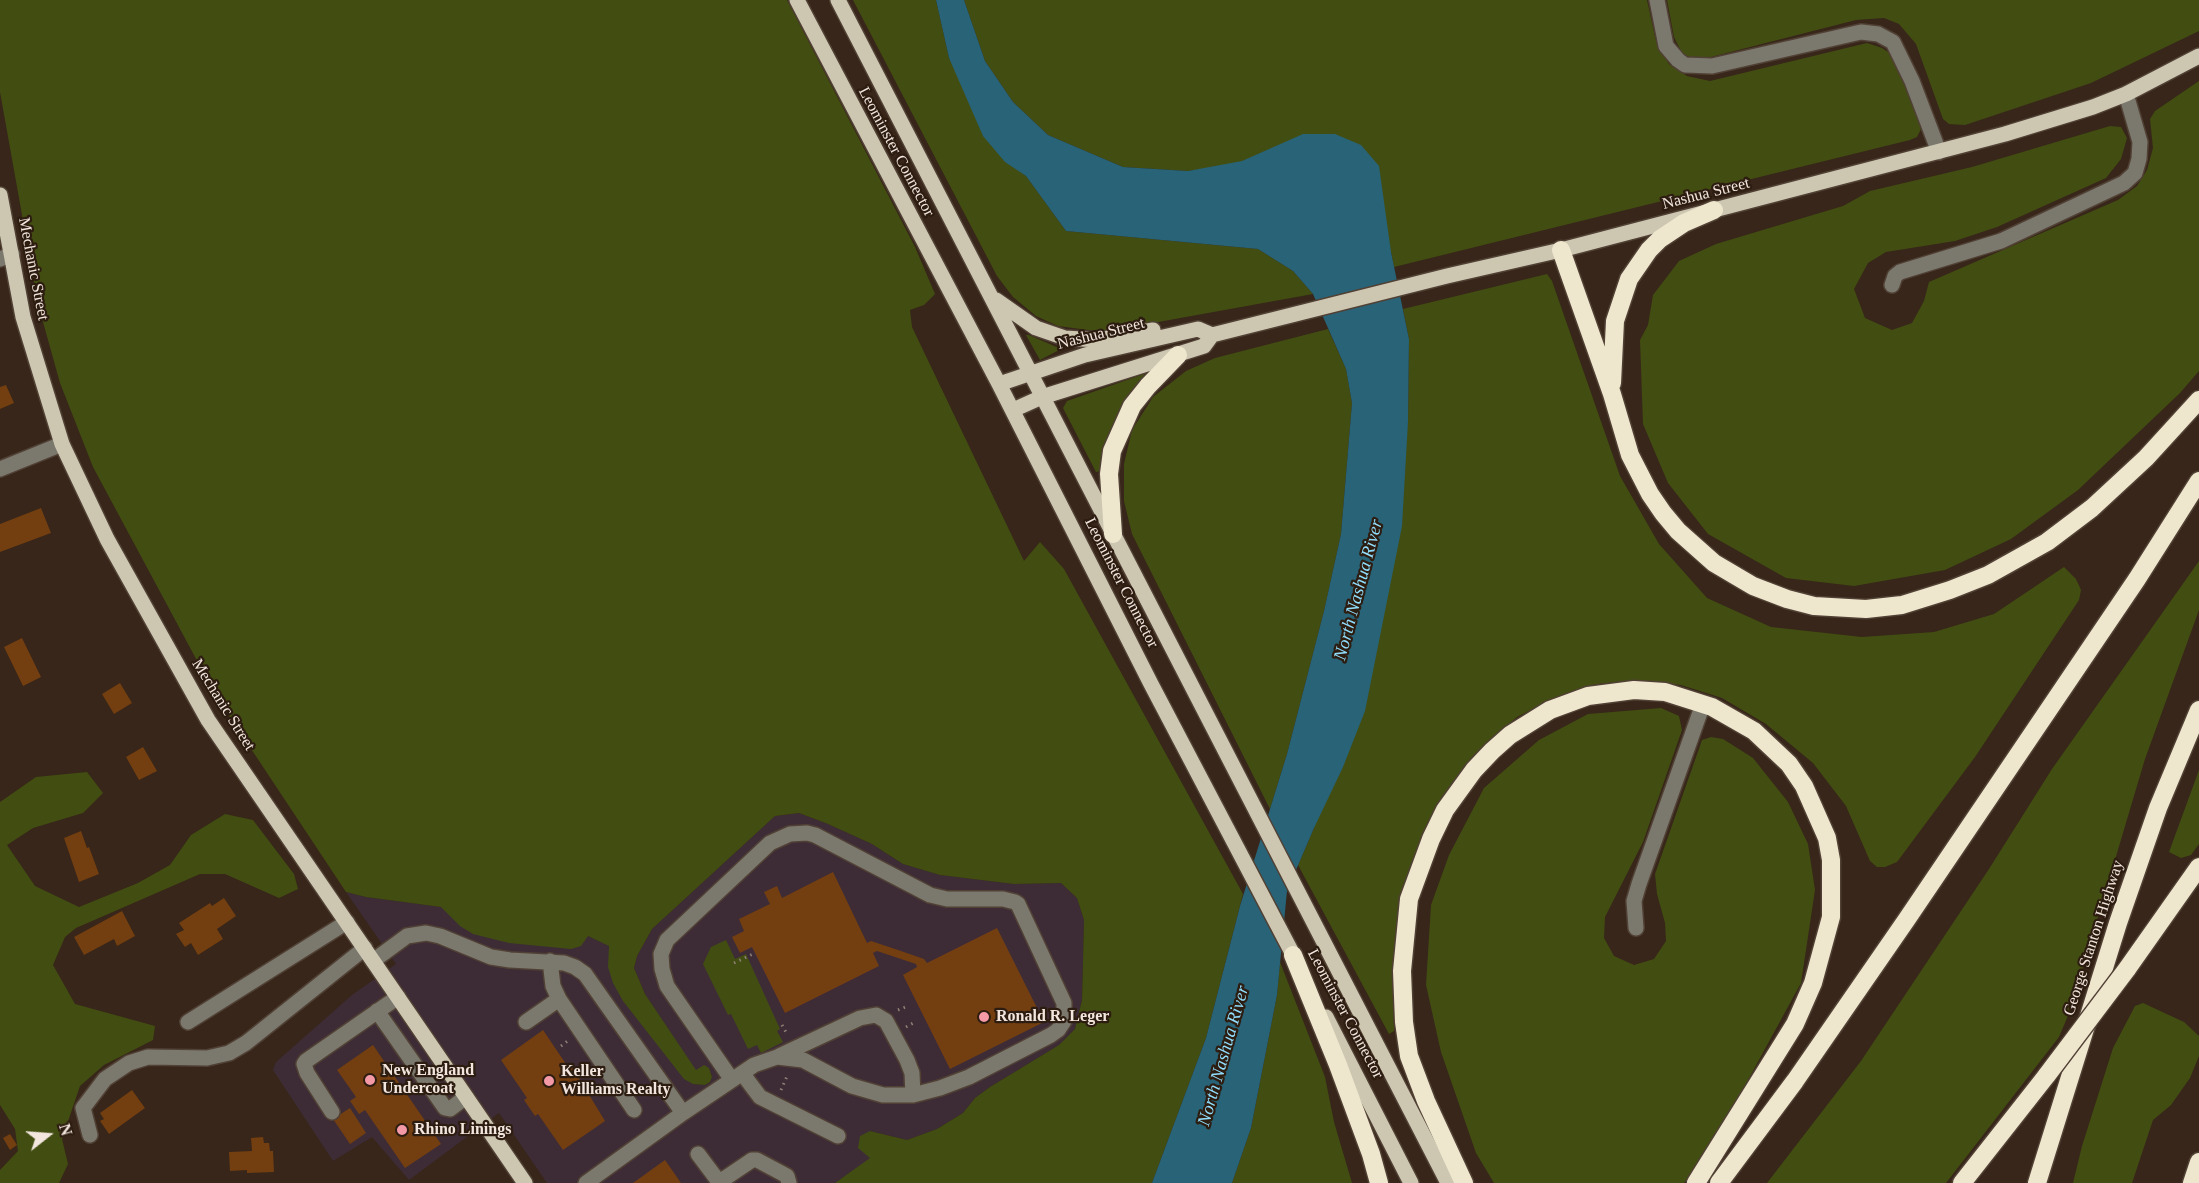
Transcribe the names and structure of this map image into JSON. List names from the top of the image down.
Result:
{
  "streets": {
    "highway": ["George Stanton Highway"],
    "main road": ["Leominster Connector", "Nashua Street", "Mechanic Street"]
  },
  "crossings": [
    ["Leominster Connector", "Nashua Street"]
  ],
  "water": ["North Nashua River"],
  "places": [
    "Ronald R. Leger",
    "New England Undercoat",
    "Keller Williams Realty",
    "Rhino Linings"
  ],
  "north": "right"
}
